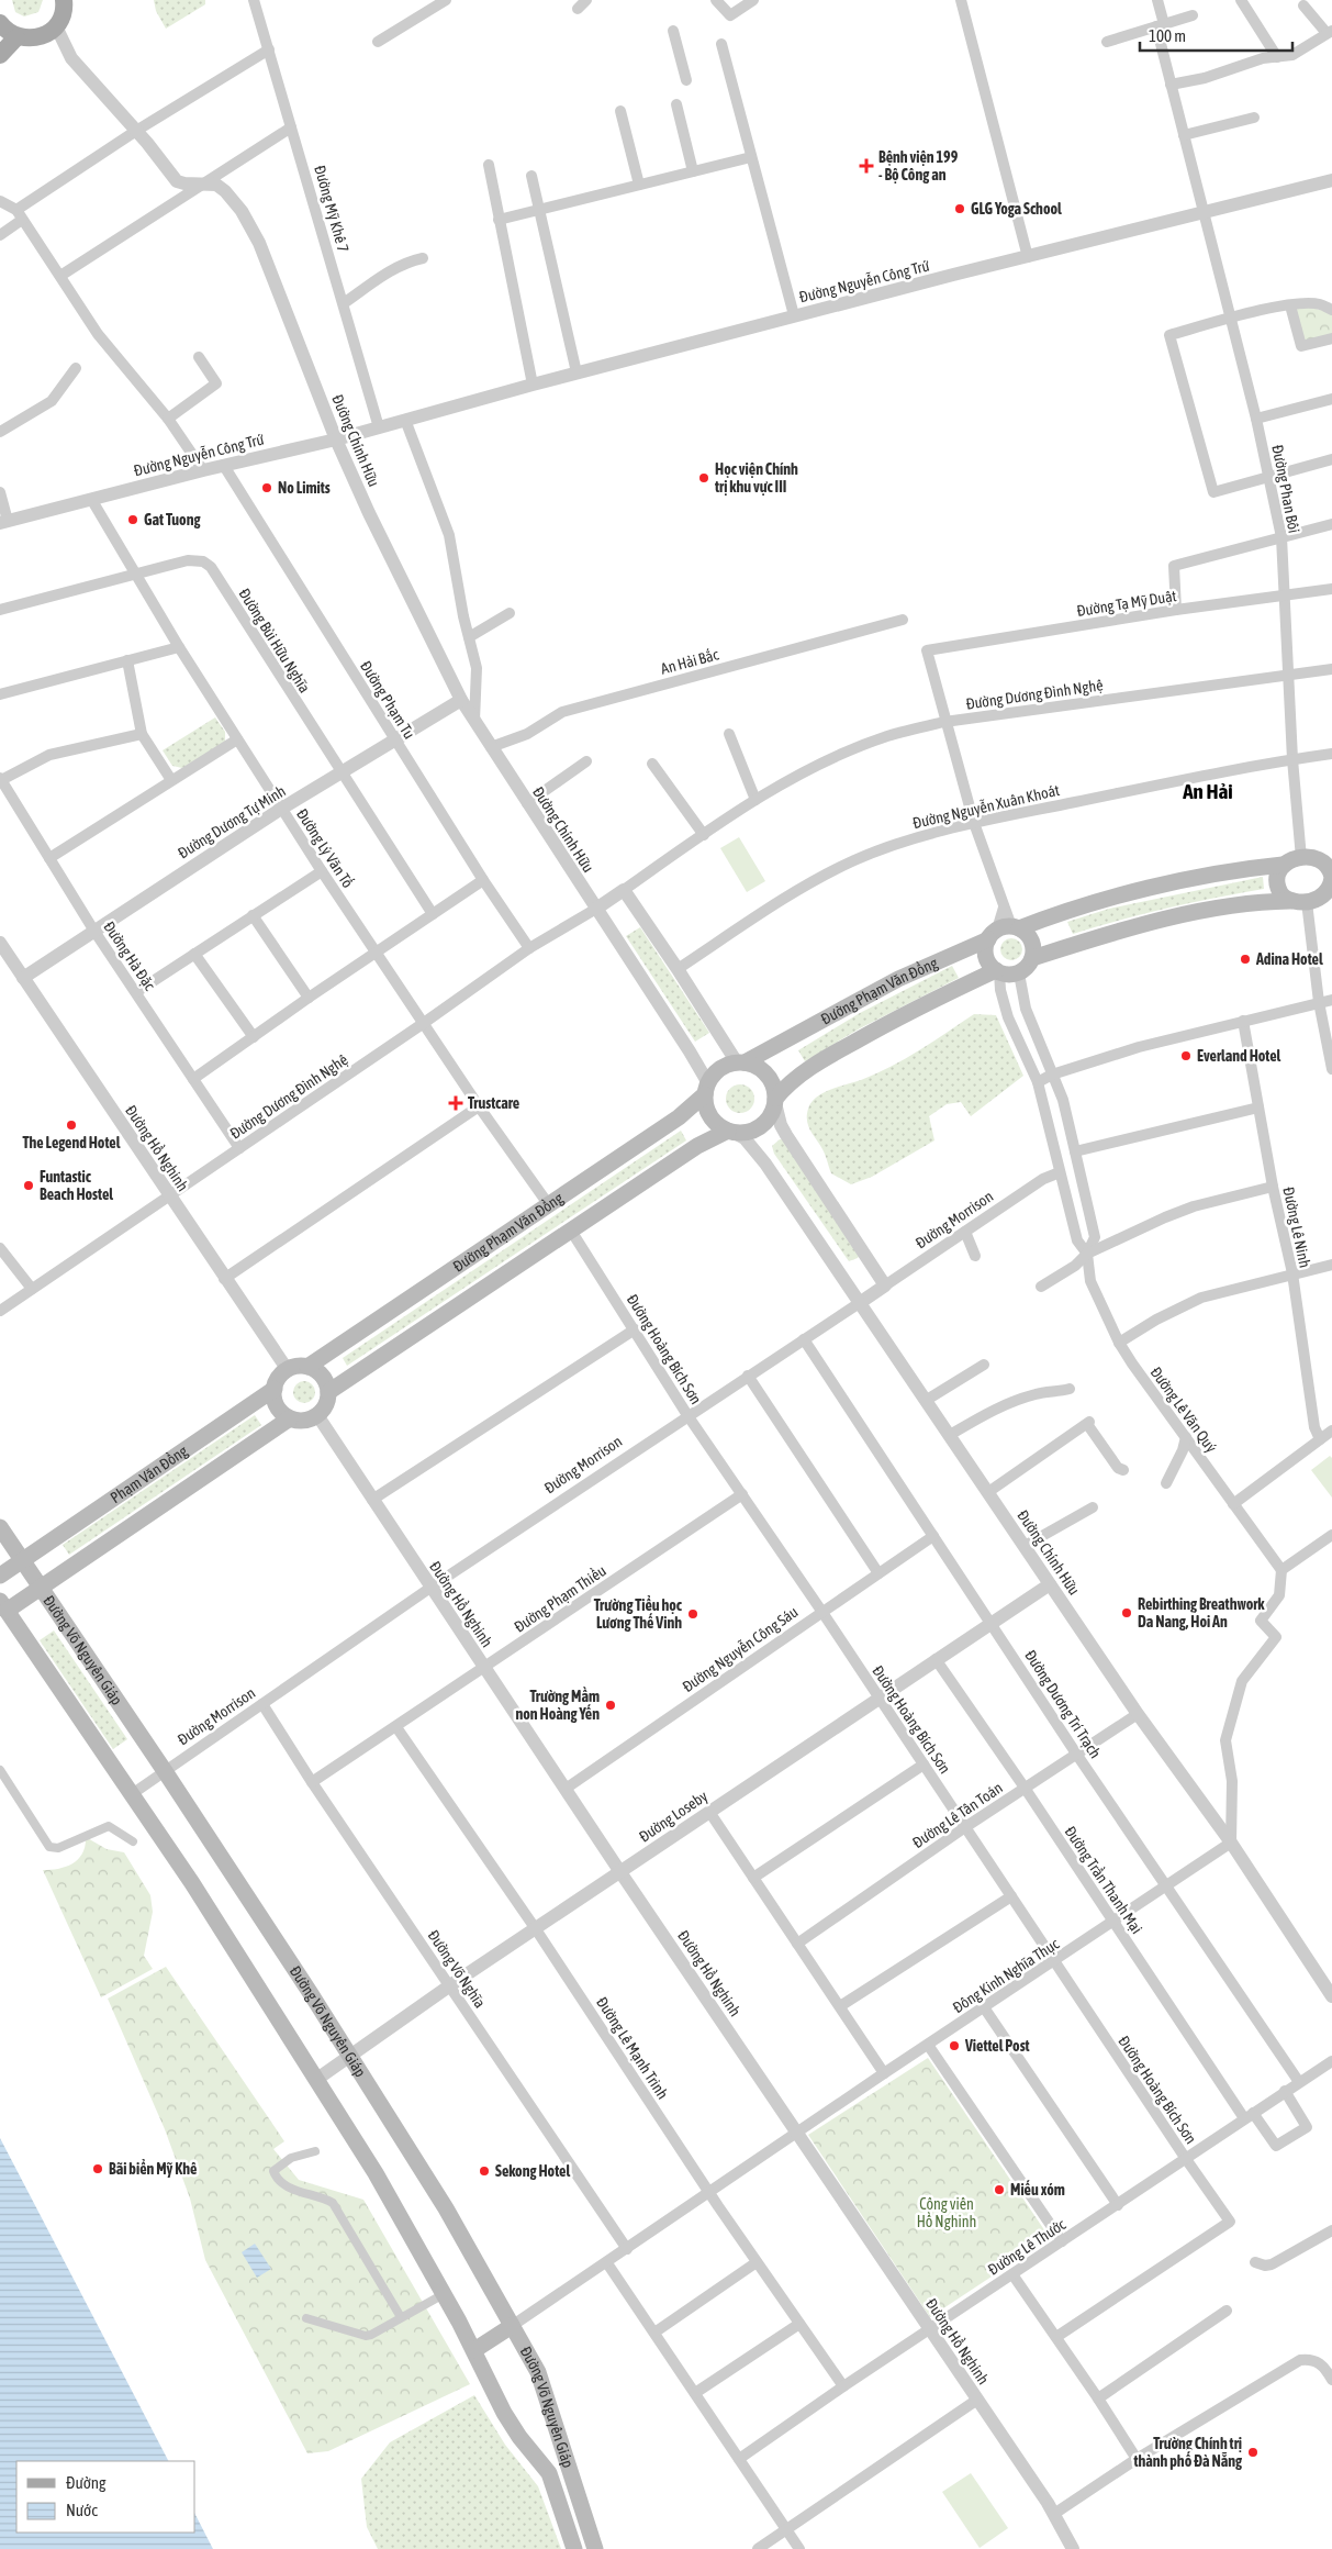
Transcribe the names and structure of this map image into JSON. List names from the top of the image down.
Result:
{
  "streets": {
    "main road": ["Đường Phạm Văn Đồng", "Phạm Văn Đồng", "Đường Võ Nguyên Giáp"],
    "street": [
      "Đường Mỹ Khê 7",
      "Đường Nguyễn Công Trứ",
      "Đường Chính Hữu",
      "Đường Phan Bôi",
      "Đường Tạ Mỹ Duật",
      "Đường Bùi Hữu Nghĩa",
      "An Hải Bắc",
      "Đường Dương Đình Nghệ",
      "Đường Phạm Tu",
      "Đường Nguyễn Xuân Khoát",
      "Đường Dương Tự Minh",
      "Đường Lý Văn Tố",
      "Đường Hà Đặc",
      "Đường Hồ Nghinh",
      "Đường Morrison",
      "Đường Lê Ninh",
      "Đường Hoàng Bích Sơn",
      "Đường Lê Văn Quý",
      "Đường Phạm Thiều",
      "Đường Nguyễn Công Sáu",
      "Đường Dương Trí Trạch",
      "Đường Lê Tân Toán",
      "Đường Loseby",
      "Đường Trần Thanh Mại",
      "Đường Võ Nghĩa",
      "Đông Kinh Nghĩa Thục",
      "Đường Lê Mạnh Trinh",
      "Đường Lê Thước"
    ]
  },
  "crossings": [
    ["Đường Mỹ Khê 7", "Đường Nguyễn Công Trứ"],
    ["Đường Nguyễn Công Trứ", "Đường Chính Hữu"],
    ["Đường Nguyễn Công Trứ", "Đường Phan Bôi"],
    ["Đường Nguyễn Công Trứ", "Đường Phạm Tu"],
    ["Đường Nguyễn Công Trứ", "Đường Lý Văn Tố"],
    ["Đường Chính Hữu", "An Hải Bắc"],
    ["Đường Chính Hữu", "Đường Dương Đình Nghệ"],
    ["Đường Chính Hữu", "Đường Dương Tự Minh"],
    ["Đường Chính Hữu", "Đường Phạm Văn Đồng"],
    ["Đường Chính Hữu", "Đường Morrison"],
    ["Đường Chính Hữu", "Đường Lê Tân Toán"],
    ["Đường Chính Hữu", "Đường Loseby"],
    ["Đường Chính Hữu", "Đông Kinh Nghĩa Thục"],
    ["Đường Phan Bôi", "Đường Tạ Mỹ Duật"],
    ["Đường Phan Bôi", "Đường Dương Đình Nghệ"],
    ["Đường Phan Bôi", "Đường Nguyễn Xuân Khoát"],
    ["Đường Phan Bôi", "Đường Phạm Văn Đồng"],
    ["Đường Tạ Mỹ Duật", "Đường Dương Đình Nghệ"],
    ["Đường Bùi Hữu Nghĩa", "Đường Dương Tự Minh"],
    ["Đường Bùi Hữu Nghĩa", "Đường Lý Văn Tố"],
    ["Đường Dương Đình Nghệ", "Đường Phạm Tu"],
    ["Đường Dương Đình Nghệ", "Đường Lý Văn Tố"],
    ["Đường Dương Đình Nghệ", "Đường Hà Đặc"],
    ["Đường Dương Đình Nghệ", "Đường Hồ Nghinh"],
    ["Đường Phạm Tu", "Đường Dương Tự Minh"],
    ["Đường Dương Tự Minh", "Đường Lý Văn Tố"],
    ["Đường Dương Tự Minh", "Đường Hà Đặc"],
    ["Đường Dương Tự Minh", "Đường Hồ Nghinh"],
    ["Đường Lý Văn Tố", "Đường Phạm Văn Đồng"],
    ["Đường Phạm Văn Đồng", "Đường Hồ Nghinh"],
    ["Đường Phạm Văn Đồng", "Đường Lê Văn Quý"],
    ["Đường Phạm Văn Đồng", "Phạm Văn Đồng"],
    ["Đường Hồ Nghinh", "Đường Morrison"],
    ["Đường Hồ Nghinh", "Phạm Văn Đồng"],
    ["Đường Hồ Nghinh", "Đường Phạm Thiều"],
    ["Đường Hồ Nghinh", "Đường Nguyễn Công Sáu"],
    ["Đường Hồ Nghinh", "Đường Loseby"],
    ["Đường Hồ Nghinh", "Đông Kinh Nghĩa Thục"],
    ["Đường Hồ Nghinh", "Đường Lê Thước"],
    ["Đường Morrison", "Đường Hoàng Bích Sơn"],
    ["Đường Morrison", "Đường Lê Văn Quý"],
    ["Đường Morrison", "Đường Võ Nguyên Giáp"],
    ["Đường Morrison", "Đường Dương Trí Trạch"],
    ["Đường Morrison", "Đường Võ Nghĩa"],
    ["Đường Hoàng Bích Sơn", "Đường Phạm Thiều"],
    ["Đường Hoàng Bích Sơn", "Đường Nguyễn Công Sáu"],
    ["Đường Hoàng Bích Sơn", "Đường Lê Tân Toán"],
    ["Đường Hoàng Bích Sơn", "Đường Loseby"],
    ["Đường Hoàng Bích Sơn", "Đông Kinh Nghĩa Thục"],
    ["Đường Hoàng Bích Sơn", "Đường Lê Thước"],
    ["Phạm Văn Đồng", "Đường Võ Nguyên Giáp"],
    ["Đường Phạm Thiều", "Đường Võ Nghĩa"],
    ["Đường Phạm Thiều", "Đường Lê Mạnh Trinh"],
    ["Đường Nguyễn Công Sáu", "Đường Dương Trí Trạch"],
    ["Đường Võ Nguyên Giáp", "Đường Loseby"],
    ["Đường Võ Nguyên Giáp", "Đông Kinh Nghĩa Thục"],
    ["Đường Dương Trí Trạch", "Đường Lê Tân Toán"],
    ["Đường Dương Trí Trạch", "Đường Loseby"],
    ["Đường Dương Trí Trạch", "Đông Kinh Nghĩa Thục"],
    ["Đường Dương Trí Trạch", "Đường Lê Thước"],
    ["Đường Lê Tân Toán", "Đường Trần Thanh Mại"],
    ["Đường Loseby", "Đường Trần Thanh Mại"],
    ["Đường Loseby", "Đường Võ Nghĩa"],
    ["Đường Loseby", "Đường Lê Mạnh Trinh"],
    ["Đường Trần Thanh Mại", "Đông Kinh Nghĩa Thục"],
    ["Đường Trần Thanh Mại", "Đường Lê Thước"],
    ["Đường Võ Nghĩa", "Đông Kinh Nghĩa Thục"],
    ["Đông Kinh Nghĩa Thục", "Đường Lê Mạnh Trinh"],
    ["Đường Lê Mạnh Trinh", "Đường Lê Thước"]
  ],
  "districts": ["An Hải"],
  "parks": ["Công viên Hồ Nghinh"],
  "places": {
    "health": ["Bệnh viện 199 - Bộ Công an", "Trustcare"],
    "other": [
      "GLG Yoga School",
      "Học viện Chính trị khu vực III",
      "No Limits",
      "Gat Tuong",
      "Adina Hotel",
      "Everland Hotel",
      "The Legend Hotel",
      "Funtastic Beach Hostel",
      "Rebirthing Breathwork Da Nang, Hoi An",
      "Trường Tiểu học Lương Thế Vinh",
      "Trường Mầm non Hoàng Yến",
      "Viettel Post",
      "Bãi biển Mỹ Khê",
      "Sekong Hotel",
      "Miếu xóm",
      "Trường Chính trị thành phố Đà Nẵng"
    ]
  },
  "legend": ["Đường", "Nước"],
  "scale_bar": "100 m"
}
